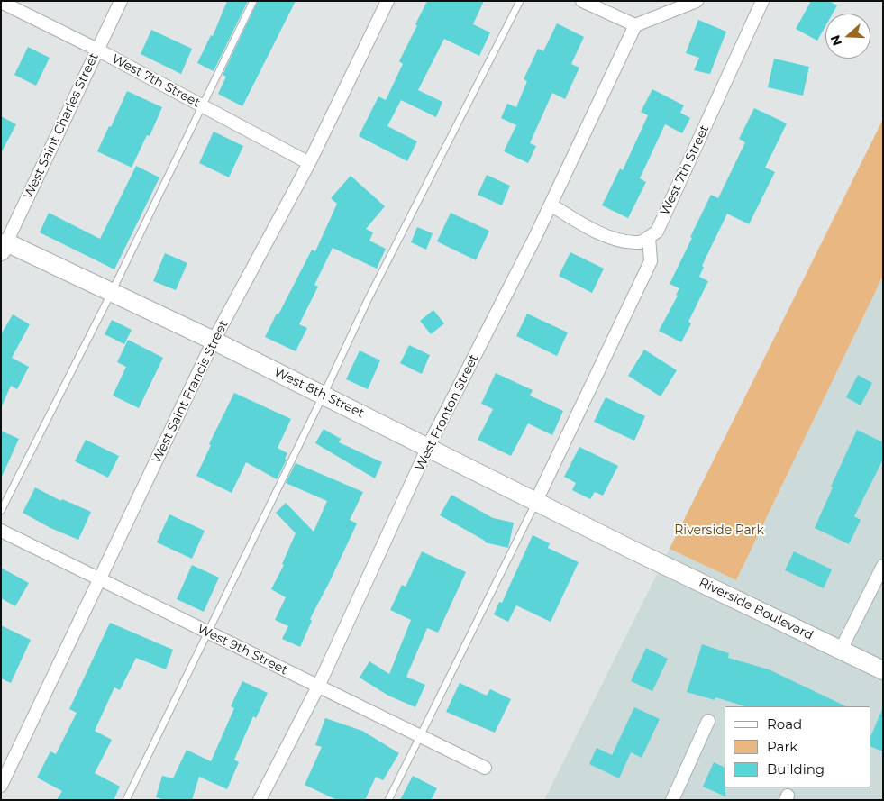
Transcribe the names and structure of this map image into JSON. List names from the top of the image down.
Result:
{
  "streets": {
    "street": [
      "West 7th Street",
      "West Saint Charles Street",
      "West Saint Francis Street",
      "West 8th Street",
      "West Fronton Street",
      "Riverside Boulevard",
      "West 9th Street"
    ]
  },
  "crossings": [
    ["West 7th Street", "West Saint Charles Street"],
    ["West 7th Street", "West Saint Francis Street"],
    ["West Saint Charles Street", "West 8th Street"],
    ["West Saint Francis Street", "West 8th Street"],
    ["West Saint Francis Street", "West 9th Street"],
    ["West 8th Street", "West Fronton Street"],
    ["West 8th Street", "Riverside Boulevard"],
    ["West Fronton Street", "West 9th Street"]
  ],
  "parks": ["Riverside Park"],
  "legend": ["Road", "Park", "Building"],
  "north": "left"
}
